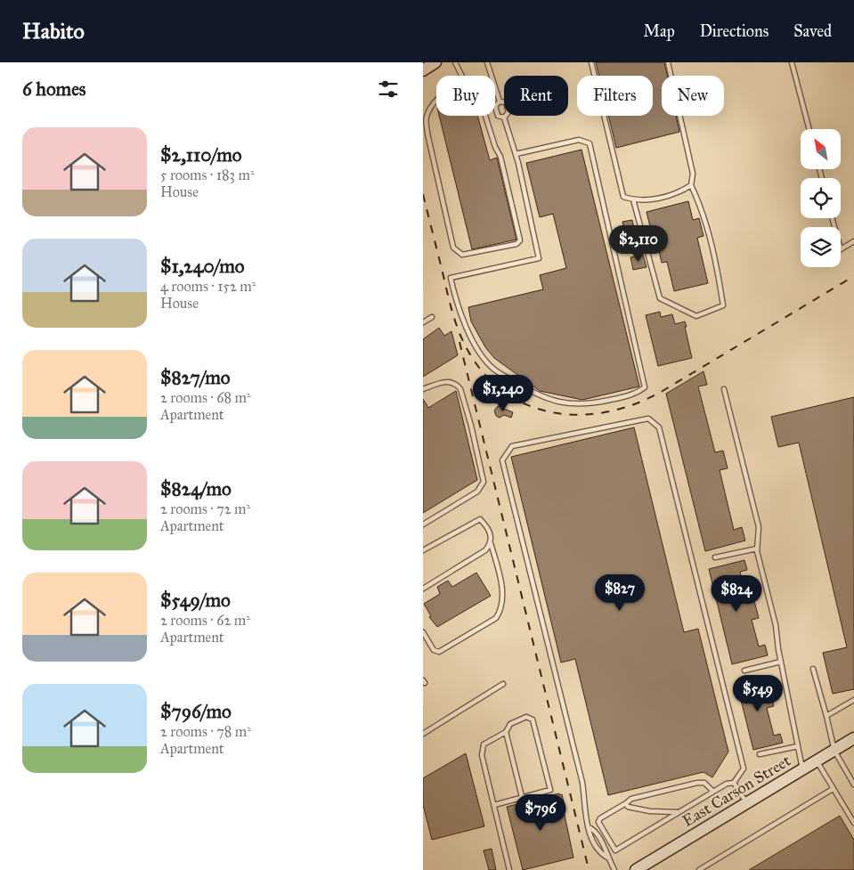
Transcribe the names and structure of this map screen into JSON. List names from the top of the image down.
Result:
{
  "streets": {
    "main road": ["East Carson Street"]
  },
  "north": "top left",
  "page": {
    "header": "Habito",
    "nav": ["Map", "Directions", "Saved"],
    "heading": "6 homes",
    "chip": [
      "Buy",
      "Rent",
      "Filters",
      "New"
    ],
    "list": [
      {
        "name": "$2,110/mo",
        "note": "5 rooms · 183 m² · House"
      },
      {
        "name": "$1,240/mo",
        "note": "4 rooms · 152 m² · House"
      },
      {
        "name": "$827/mo",
        "note": "2 rooms · 68 m² · Apartment"
      },
      {
        "name": "$824/mo",
        "note": "2 rooms · 72 m² · Apartment"
      },
      {
        "name": "$549/mo",
        "note": "2 rooms · 62 m² · Apartment"
      },
      {
        "name": "$796/mo",
        "note": "2 rooms · 78 m² · Apartment"
      }
    ],
    "price": [
      "$2,110",
      "$1,240",
      "$827",
      "$824",
      "$549",
      "$796"
    ]
  }
}
